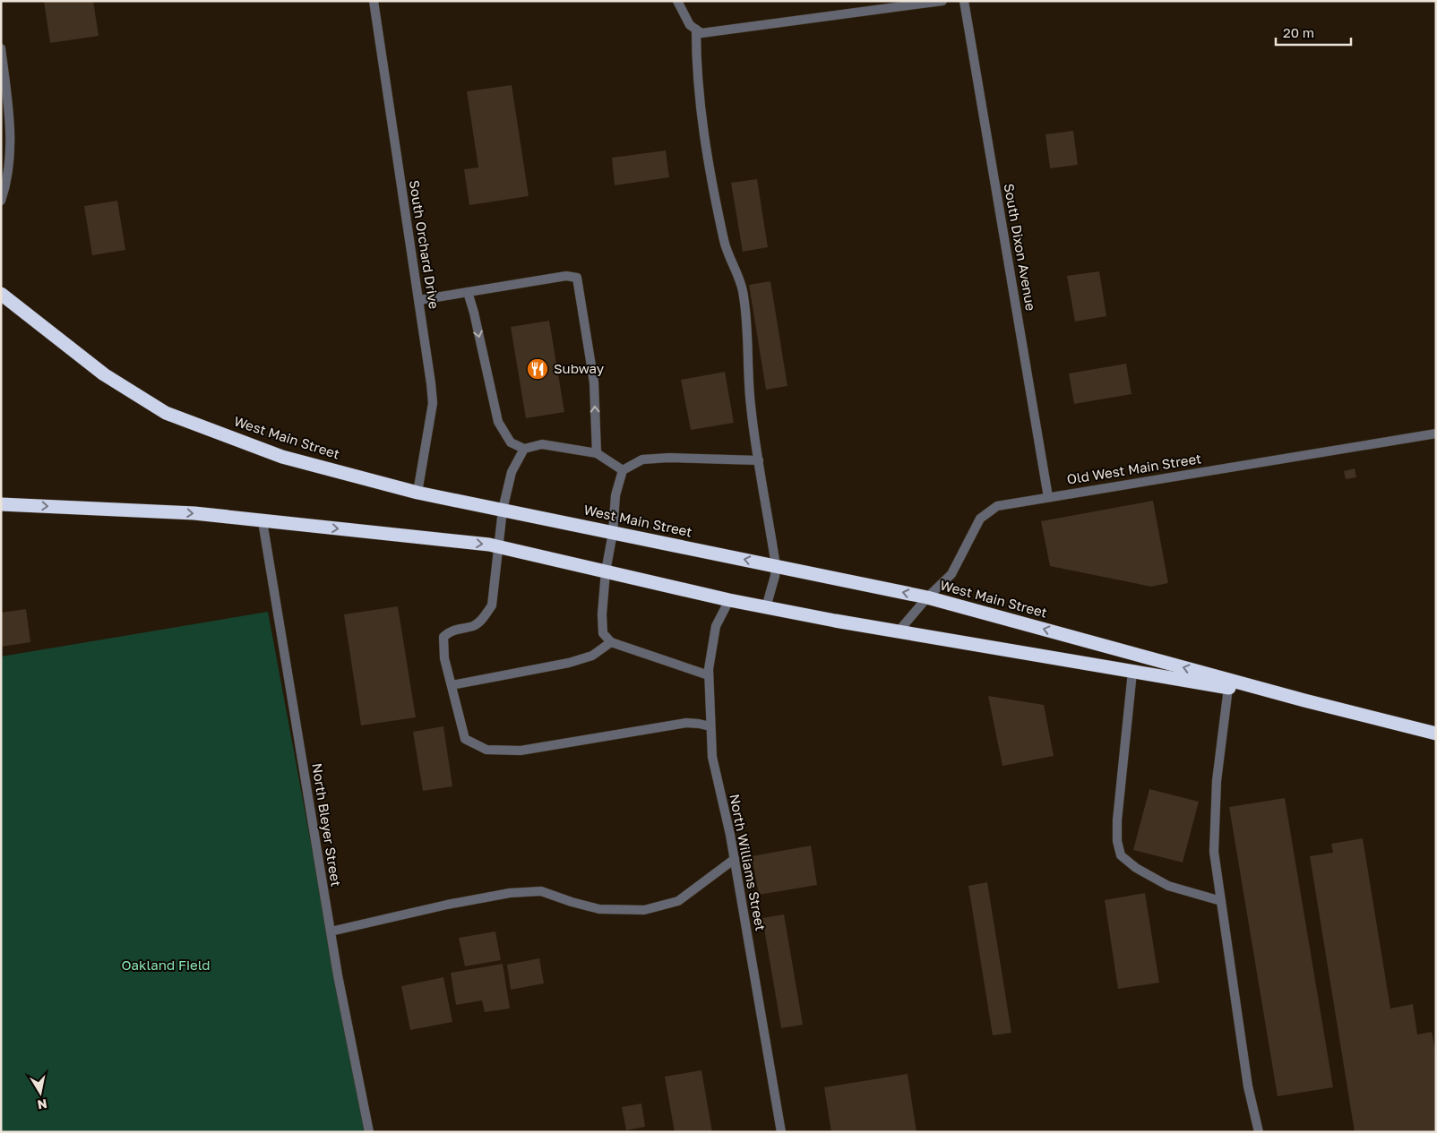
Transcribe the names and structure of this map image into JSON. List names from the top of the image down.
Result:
{
  "streets": {
    "highway": ["West Main Street"],
    "street": [
      "South Orchard Drive",
      "South Dixon Avenue",
      "Old West Main Street",
      "North Bleyer Street",
      "North Williams Street"
    ]
  },
  "crossings": [
    ["South Orchard Drive", "West Main Street"],
    ["South Dixon Avenue", "Old West Main Street"],
    ["West Main Street", "Old West Main Street"],
    ["West Main Street", "North Bleyer Street"],
    ["West Main Street", "North Williams Street"]
  ],
  "parks": ["Oakland Field"],
  "places": {
    "restaurant": ["Subway"]
  },
  "scale_bar": "20 m",
  "north": "bottom"
}
